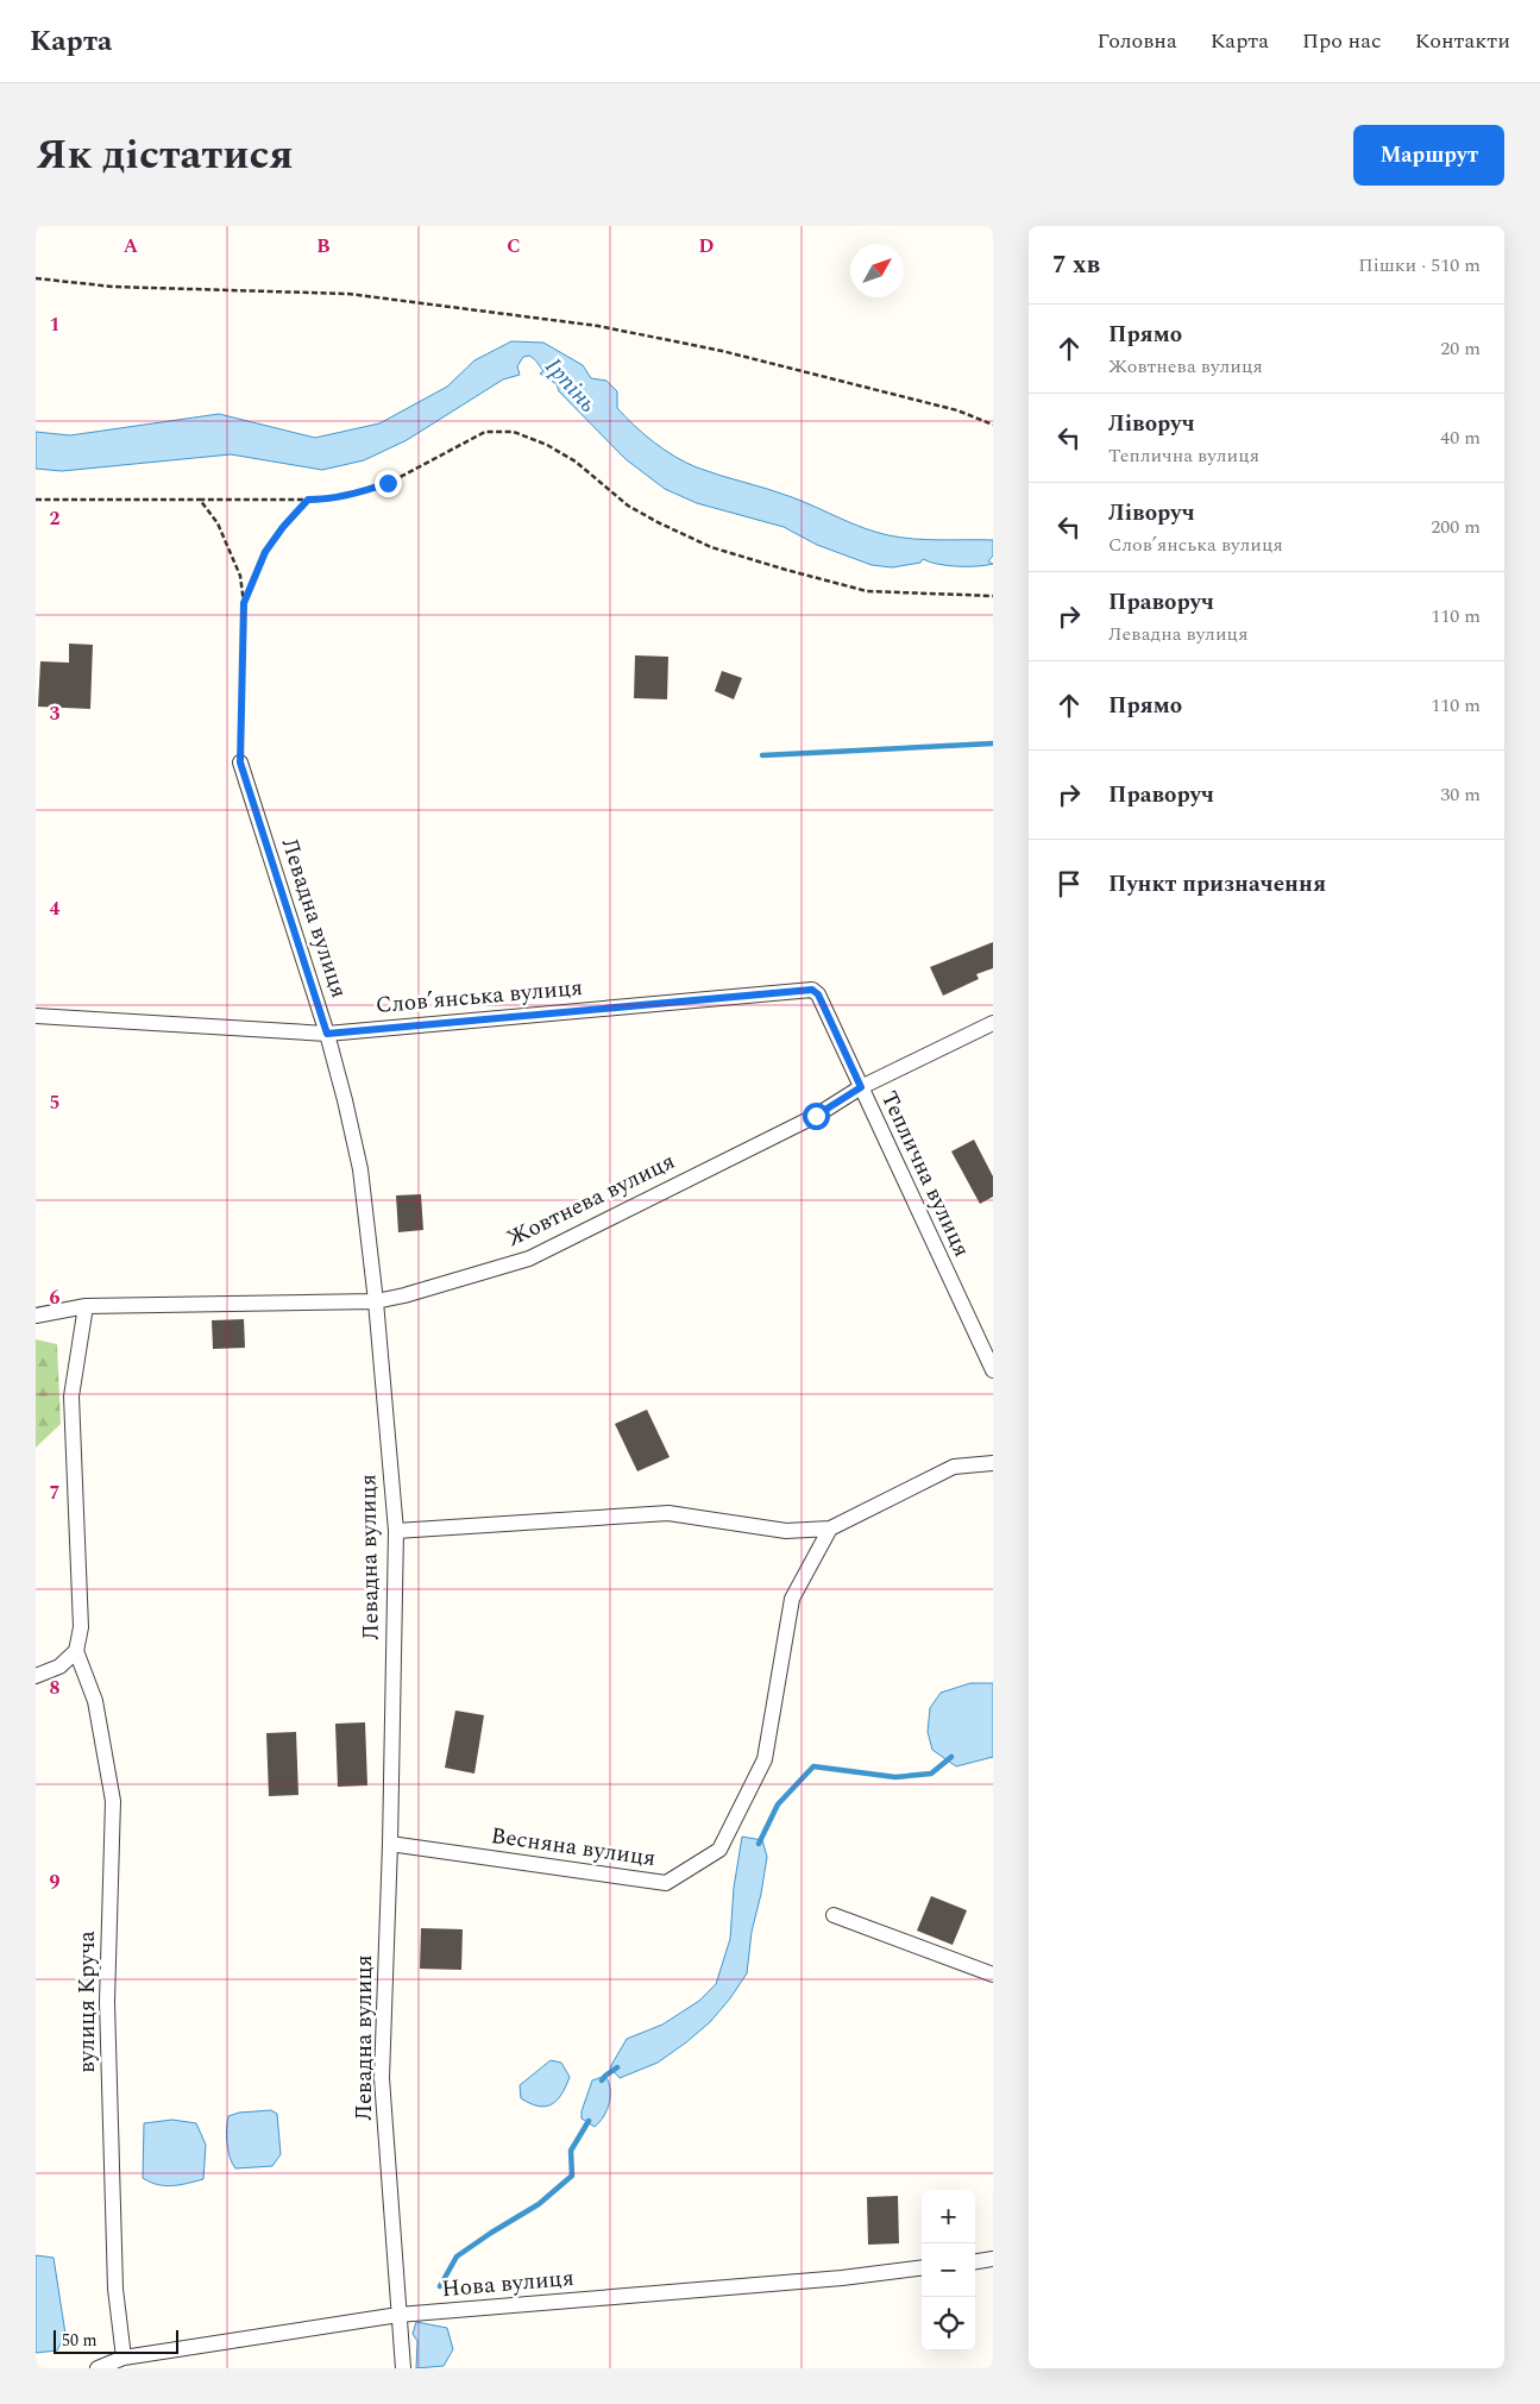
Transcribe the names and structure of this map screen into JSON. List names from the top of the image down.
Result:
{
  "streets": {
    "street": [
      "Левадна вулиця",
      "Словʼянська вулиця",
      "Теплична вулиця",
      "Жовтнева вулиця",
      "Весняна вулиця",
      "вулиця Круча",
      "Нова вулиця"
    ]
  },
  "crossings": [
    ["Левадна вулиця", "Словʼянська вулиця"],
    ["Левадна вулиця", "Жовтнева вулиця"],
    ["Левадна вулиця", "Весняна вулиця"],
    ["Левадна вулиця", "Нова вулиця"],
    ["Словʼянська вулиця", "Теплична вулиця"],
    ["Теплична вулиця", "Жовтнева вулиця"],
    ["Жовтнева вулиця", "вулиця Круча"],
    ["вулиця Круча", "Нова вулиця"]
  ],
  "water": ["Ірпінь"],
  "scale_bar": "50 m",
  "north": "top right",
  "page": {
    "header": "Карта",
    "nav": [
      "Головна",
      "Карта",
      "Про нас",
      "Контакти"
    ],
    "title": "Як дістатися",
    "buttons": "Маршрут",
    "heading": ["7 хв", "Пішки · 510 m"],
    "list": [
      ["Прямо", "Жовтнева вулиця", "20 m"],
      ["Ліворуч", "Теплична вулиця", "40 m"],
      ["Ліворуч", "Словʼянська вулиця", "200 m"],
      ["Праворуч", "Левадна вулиця", "110 m"],
      ["Прямо", "110 m"],
      ["Праворуч", "30 m"],
      "Пункт призначення"
    ],
    "map_buttons": ["+", "−"],
    "scale": "50 m"
  },
  "grid": {
    "columns": [
      "A",
      "B",
      "C",
      "D"
    ],
    "rows": [
      "1",
      "2",
      "3",
      "4",
      "5",
      "6",
      "7",
      "8",
      "9"
    ]
  }
}
